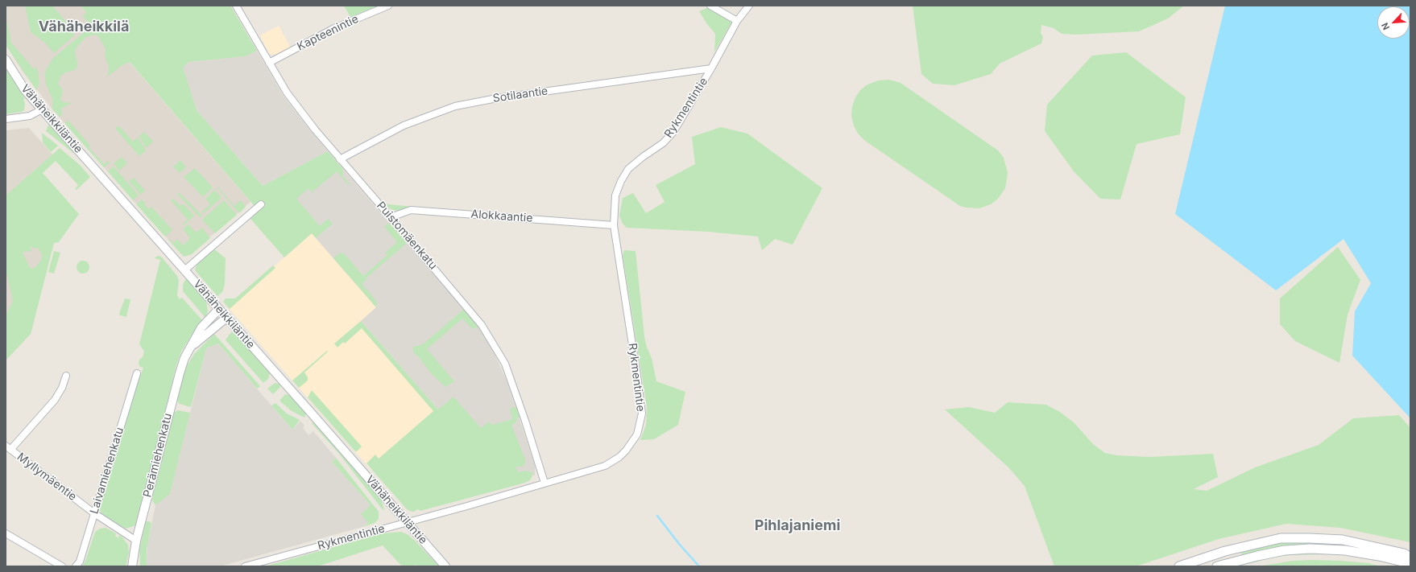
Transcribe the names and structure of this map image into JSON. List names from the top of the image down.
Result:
{
  "streets": {
    "street": [
      "Kapteenintie",
      "Sotilaantie",
      "Rykmentintie",
      "Vähäheikkiläntie",
      "Alokkaantie",
      "Puistomäenkatu",
      "Perämiehenkatu",
      "Laivamiehenkatu",
      "Myllymäentie"
    ]
  },
  "crossings": [
    ["Kapteenintie", "Puistomäenkatu"],
    ["Sotilaantie", "Rykmentintie"],
    ["Sotilaantie", "Puistomäenkatu"],
    ["Rykmentintie", "Vähäheikkiläntie"],
    ["Rykmentintie", "Alokkaantie"],
    ["Rykmentintie", "Puistomäenkatu"],
    ["Vähäheikkiläntie", "Perämiehenkatu"],
    ["Alokkaantie", "Puistomäenkatu"],
    ["Perämiehenkatu", "Myllymäentie"],
    ["Laivamiehenkatu", "Myllymäentie"]
  ],
  "districts": ["Vähäheikkilä", "Pihlajaniemi"],
  "north": "bottom left"
}
